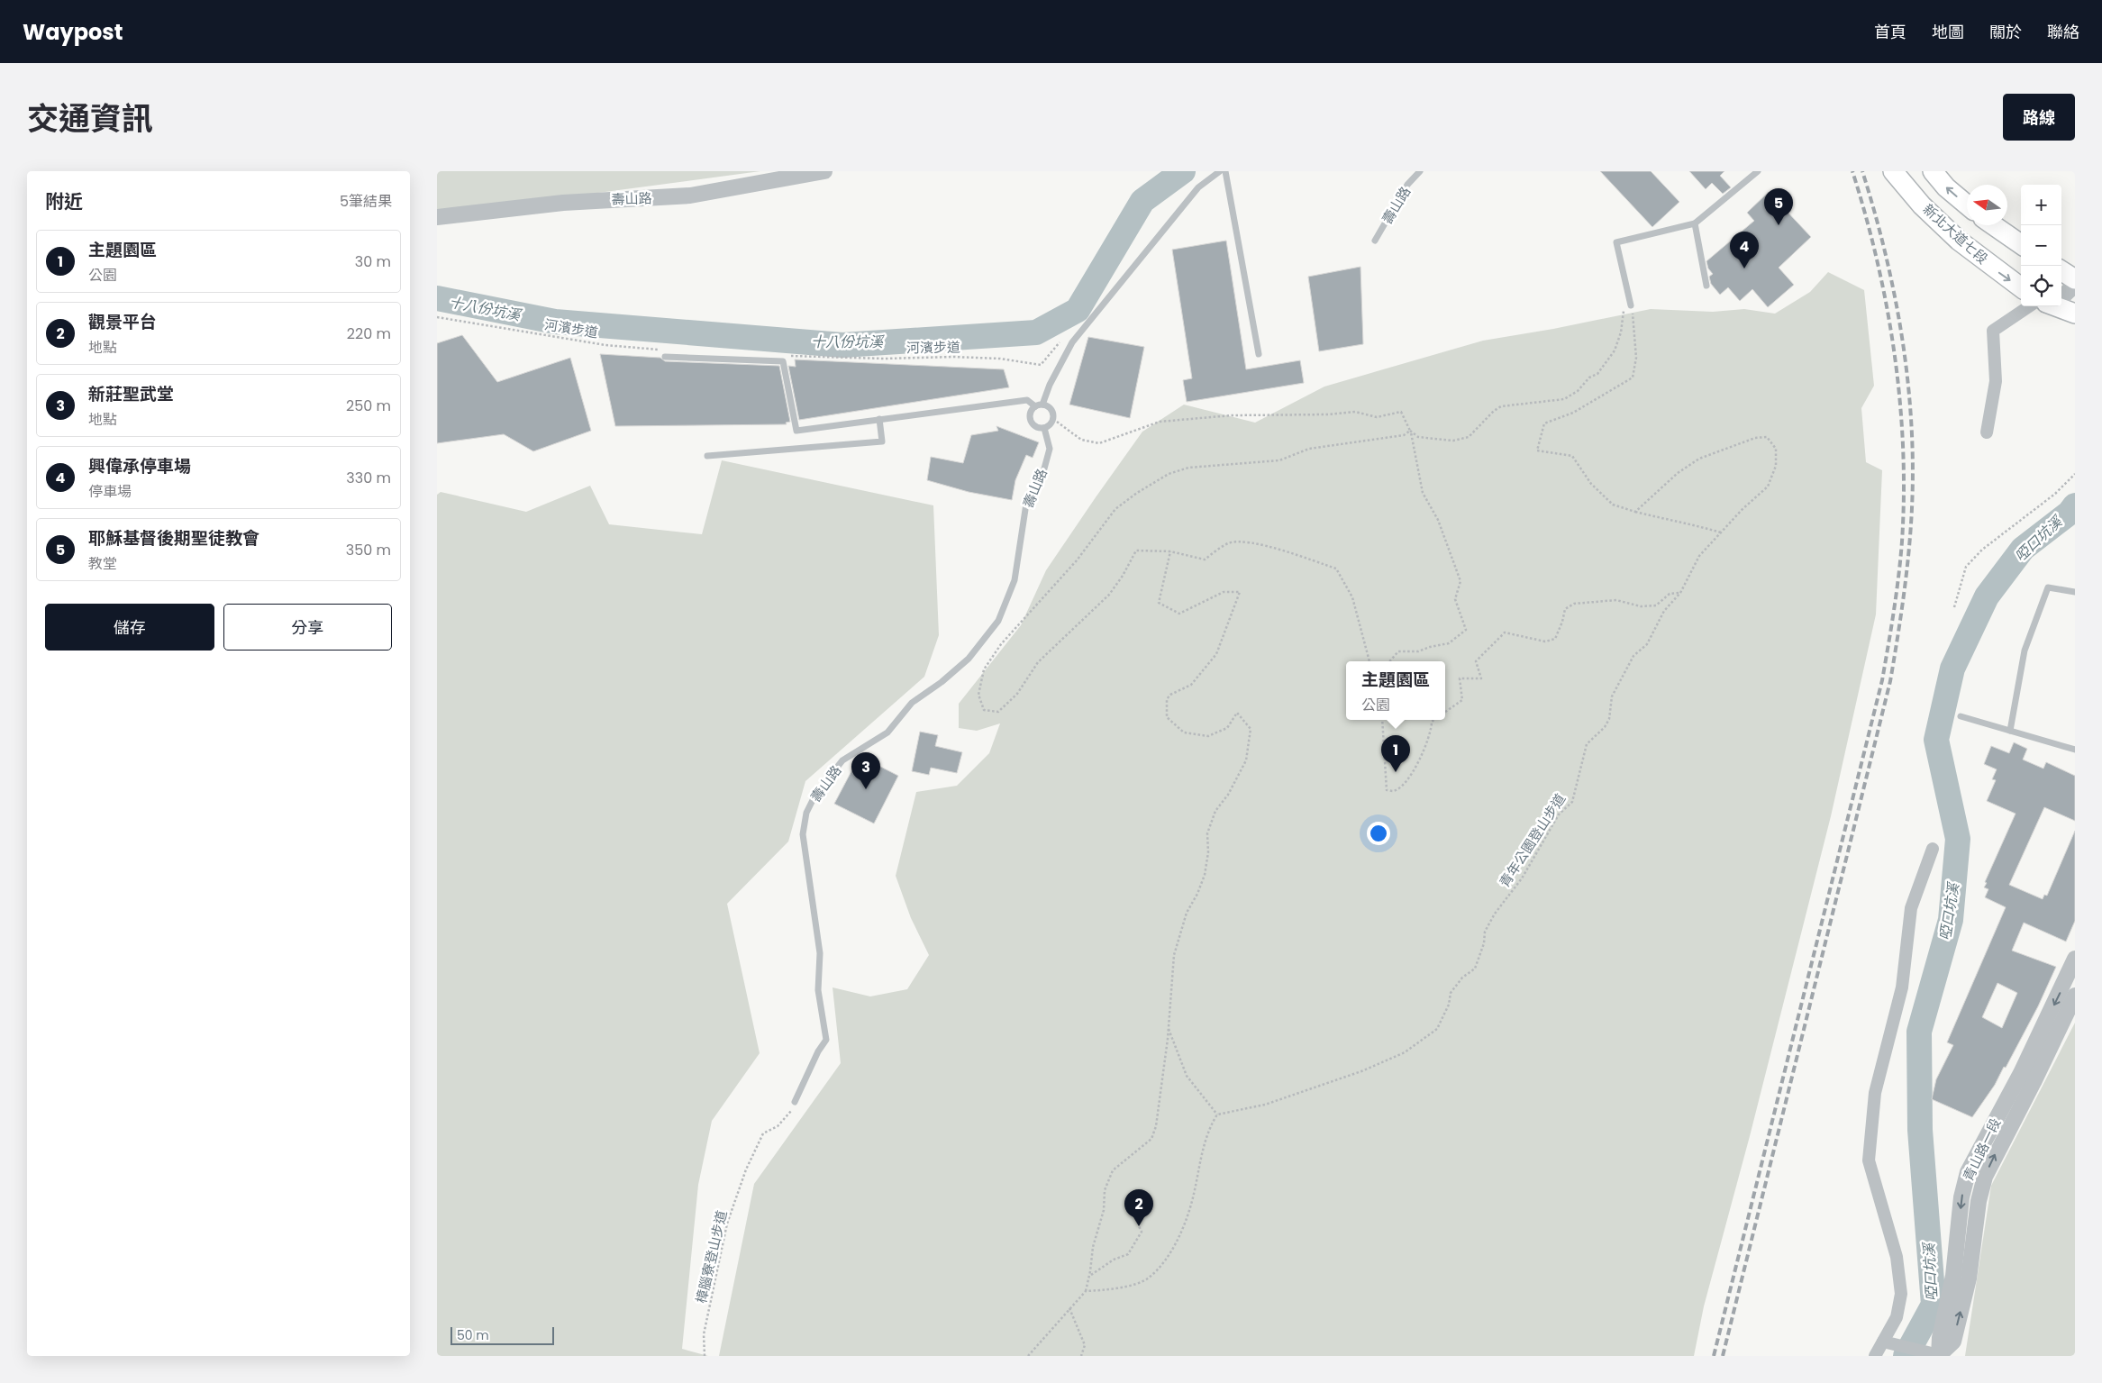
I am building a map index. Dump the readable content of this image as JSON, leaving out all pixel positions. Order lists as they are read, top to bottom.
{
  "streets": {
    "main road": ["新北大道七段"],
    "street": ["壽山路", "青山路一段"],
    "path": ["河濱步道", "青年公園登山步道", "樟腦寮登山步道"]
  },
  "crossings": [
    ["壽山路", "樟腦寮登山步道"]
  ],
  "water": ["十八份坑溪", "啞口坑溪"],
  "scale_bar": "50 m",
  "north": "left",
  "page": {
    "header": "Waypost",
    "nav": [
      "首頁",
      "地圖",
      "關於",
      "聯絡"
    ],
    "title": "交通資訊",
    "buttons": [
      "路線",
      ["儲存", "分享"]
    ],
    "heading": ["附近", "5筆結果"],
    "map_buttons": ["+", "−"],
    "pins": [
      "5",
      "4",
      "1",
      "3",
      "2"
    ],
    "list": [
      {
        "mark": "1",
        "name": "主題園區",
        "note": "公園",
        "value": "30 m"
      },
      {
        "mark": "2",
        "name": "觀景平台",
        "note": "地點",
        "value": "220 m"
      },
      {
        "mark": "3",
        "name": "新莊聖武堂",
        "note": "地點",
        "value": "250 m"
      },
      {
        "mark": "4",
        "name": "興偉承停車場",
        "note": "停車場",
        "value": "330 m"
      },
      {
        "mark": "5",
        "name": "耶穌基督後期聖徒教會",
        "note": "教堂",
        "value": "350 m"
      }
    ],
    "popup": ["主題園區", "公園"],
    "scale": "50 m"
  }
}
